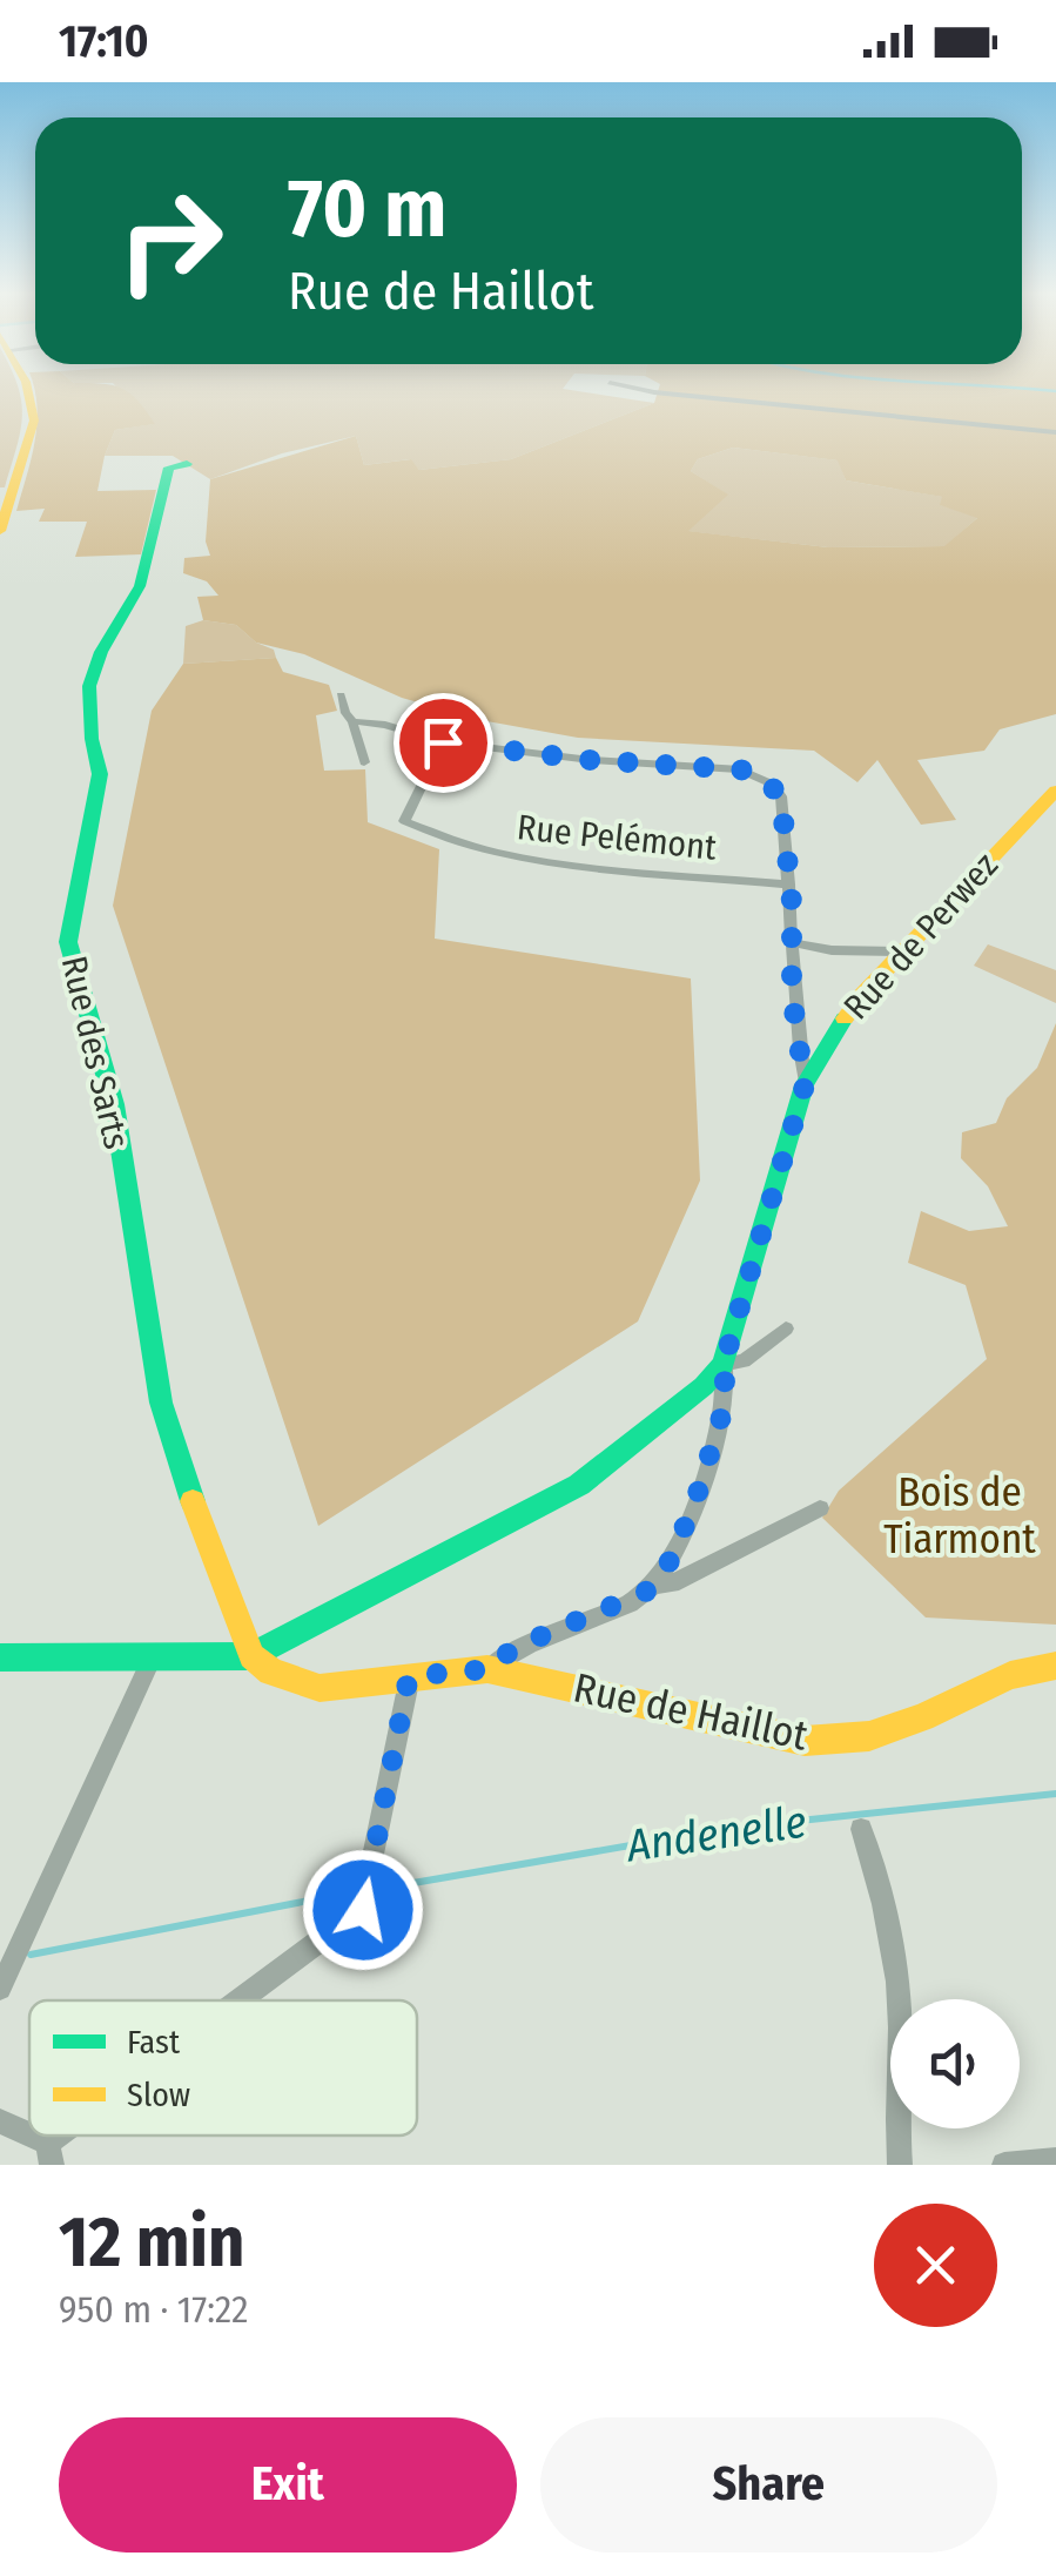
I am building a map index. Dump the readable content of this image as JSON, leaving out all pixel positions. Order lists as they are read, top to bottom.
{
  "streets": {
    "street": [
      "Rue Pelémont",
      "Rue de Perwez",
      "Rue des Sarts",
      "Rue de Haillot"
    ]
  },
  "crossings": [
    ["Rue des Sarts", "Rue de Haillot"]
  ],
  "water": ["Andenelle"],
  "parks": ["Bois de Tiarmont"],
  "legend": ["Fast", "Slow"],
  "page": {
    "status": "17:10",
    "turn": ["70 m", "Rue de Haillot"],
    "heading": ["12 min", "950 m · 17:22"],
    "buttons": ["Exit", "Share"]
  }
}
